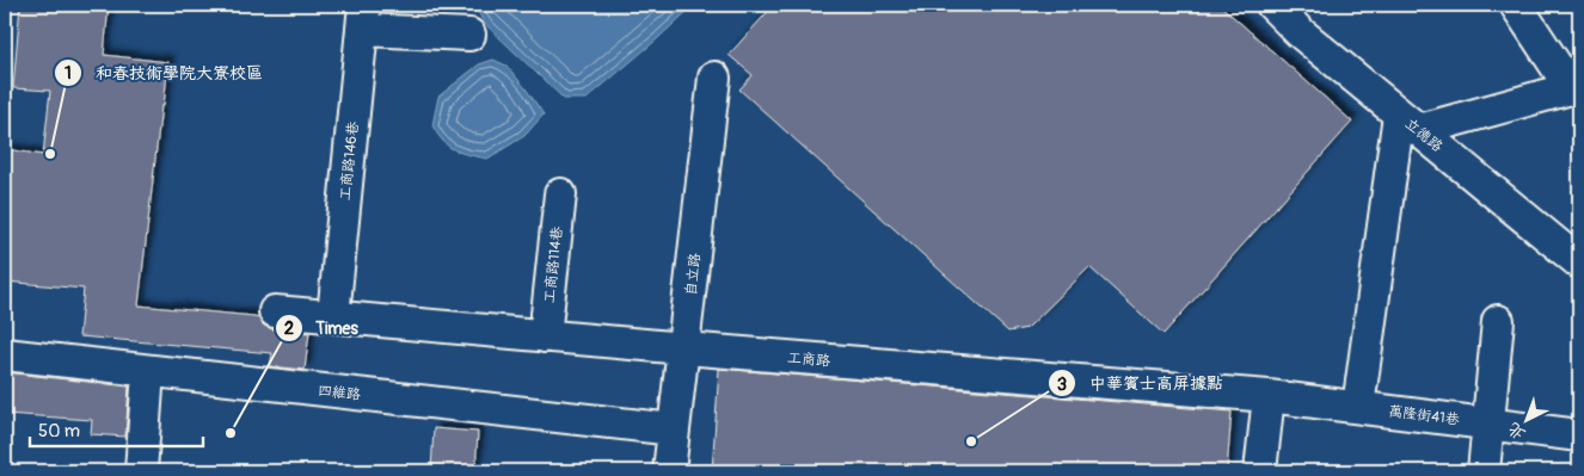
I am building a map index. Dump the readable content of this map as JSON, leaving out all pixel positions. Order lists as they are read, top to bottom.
{
  "streets": {
    "street": [
      "立德路",
      "工商路146巷",
      "工商路114巷",
      "自立路",
      "工商路",
      "四維路",
      "萬隆街41巷"
    ]
  },
  "crossings": [
    ["工商路146巷", "工商路"],
    ["工商路114巷", "工商路"],
    ["自立路", "工商路"],
    ["自立路", "四維路"],
    ["工商路", "萬隆街41巷"]
  ],
  "places": ["和春技術學院大寮校區", "Times", "中華賓士高屏據點"],
  "scale_bar": "50 m",
  "north": "bottom left"
}
